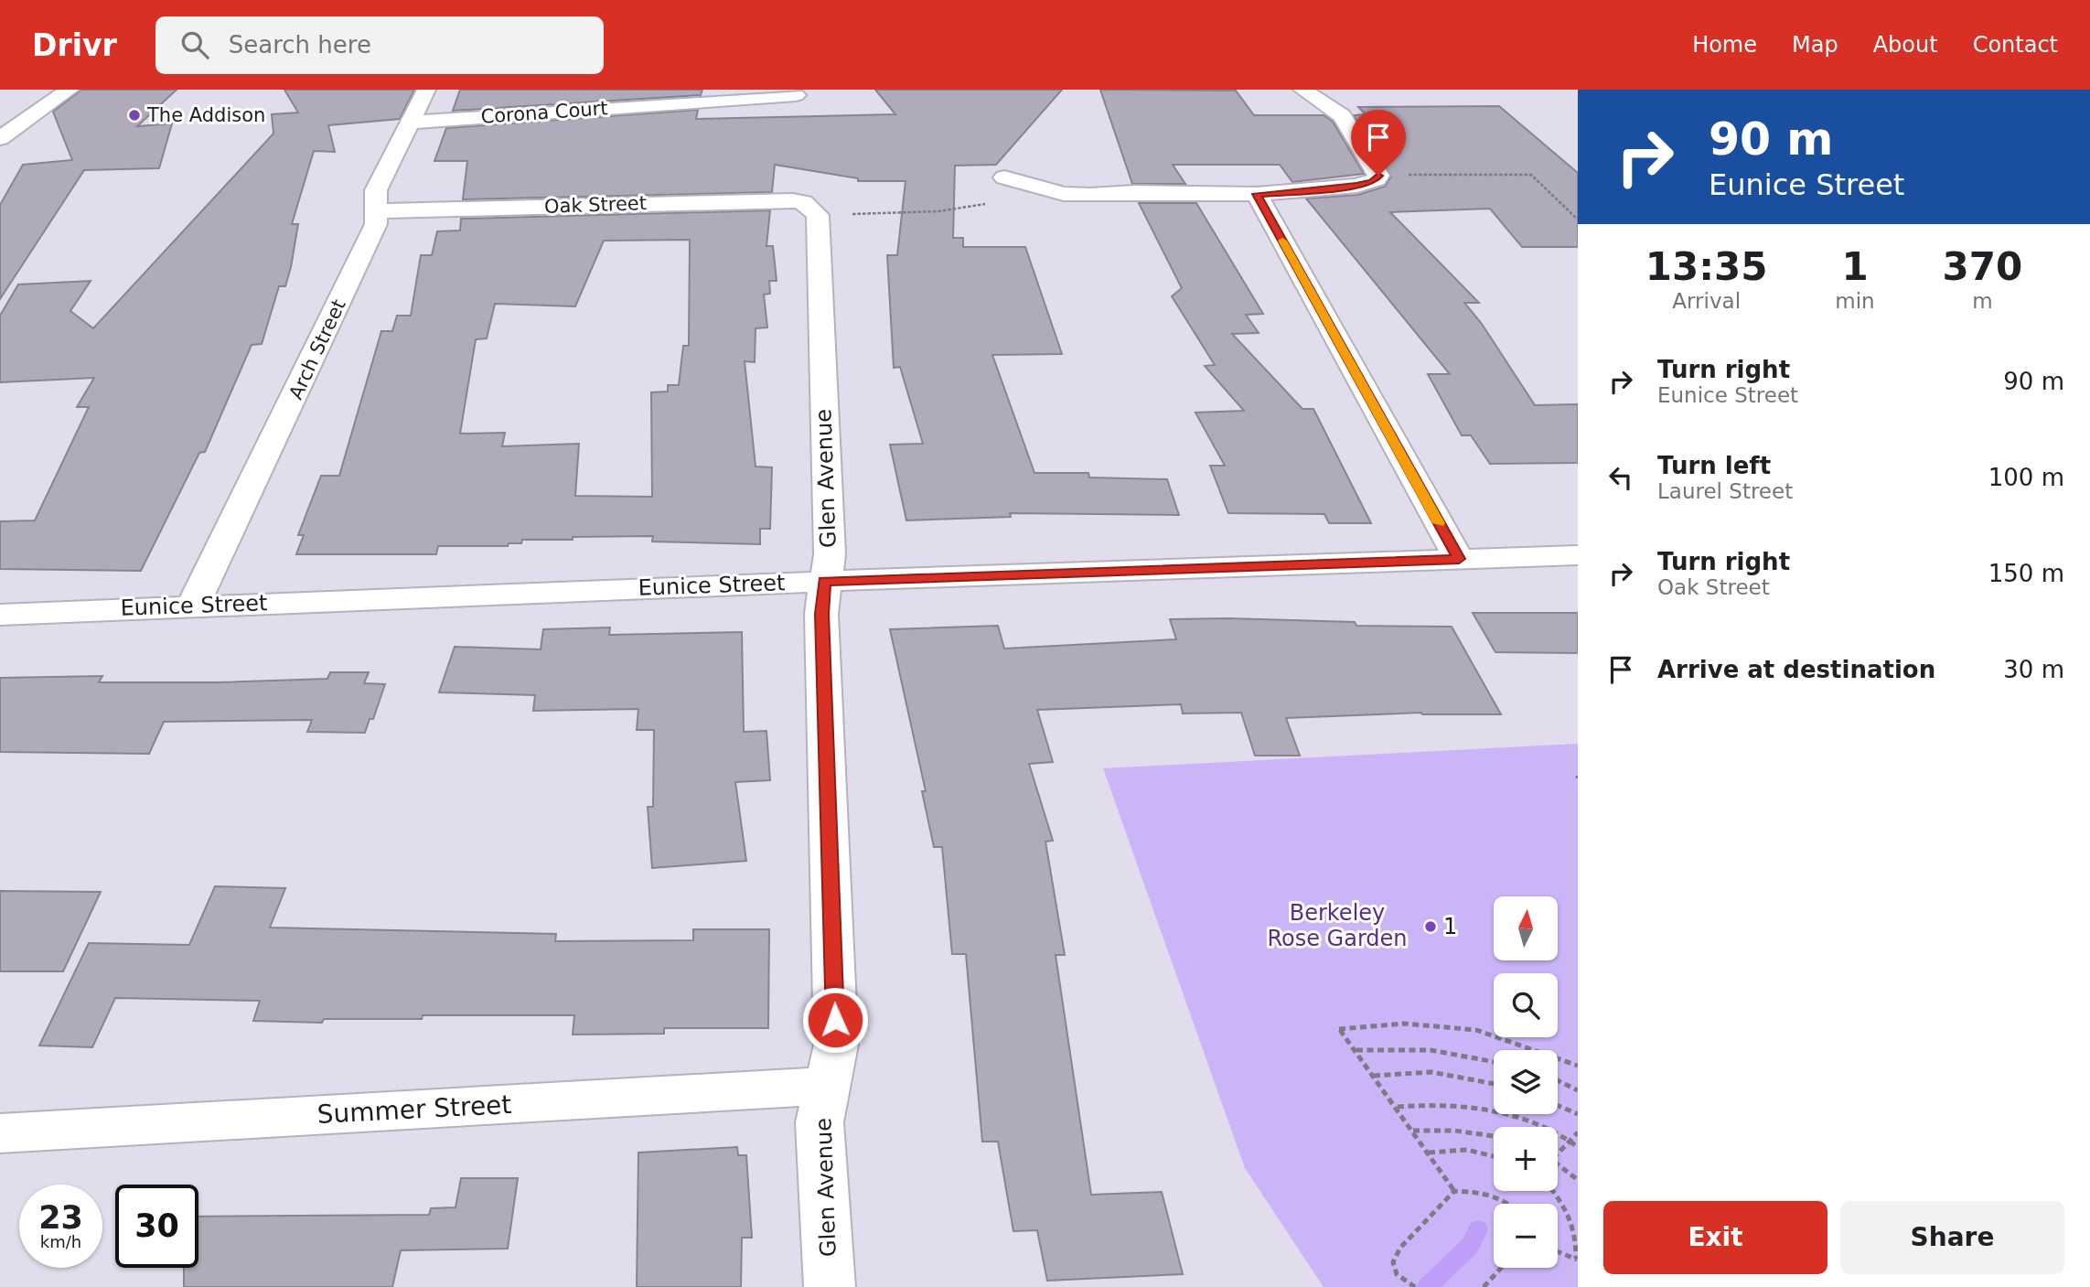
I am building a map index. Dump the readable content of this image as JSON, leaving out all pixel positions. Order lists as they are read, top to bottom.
{
  "streets": {
    "street": [
      "Corona Court",
      "Oak Street",
      "Arch Street",
      "Glen Avenue",
      "Eunice Street",
      "Summer Street"
    ]
  },
  "crossings": [
    ["Corona Court", "Arch Street"],
    ["Oak Street", "Arch Street"],
    ["Oak Street", "Glen Avenue"],
    ["Arch Street", "Eunice Street"],
    ["Glen Avenue", "Eunice Street"],
    ["Glen Avenue", "Summer Street"]
  ],
  "parks": ["Berkeley Rose Garden"],
  "places": ["The Addison", "1"],
  "north": "top",
  "page": {
    "header": "Drivr",
    "search": "Search here",
    "nav": [
      "Home",
      "Map",
      "About",
      "Contact"
    ],
    "turn": ["90 m", "Eunice Street"],
    "eta": [
      "13:35",
      "Arrival",
      "1",
      "min",
      "370",
      "m"
    ],
    "list": [
      {
        "name": "Turn right",
        "note": "Eunice Street",
        "value": "90 m"
      },
      {
        "name": "Turn left",
        "note": "Laurel Street",
        "value": "100 m"
      },
      {
        "name": "Turn right",
        "note": "Oak Street",
        "value": "150 m"
      },
      {
        "name": "Arrive at destination",
        "value": "30 m"
      }
    ],
    "map_buttons": ["+", "−"],
    "speed": "23 km/h",
    "limit": "30",
    "buttons": ["Exit", "Share"]
  }
}
